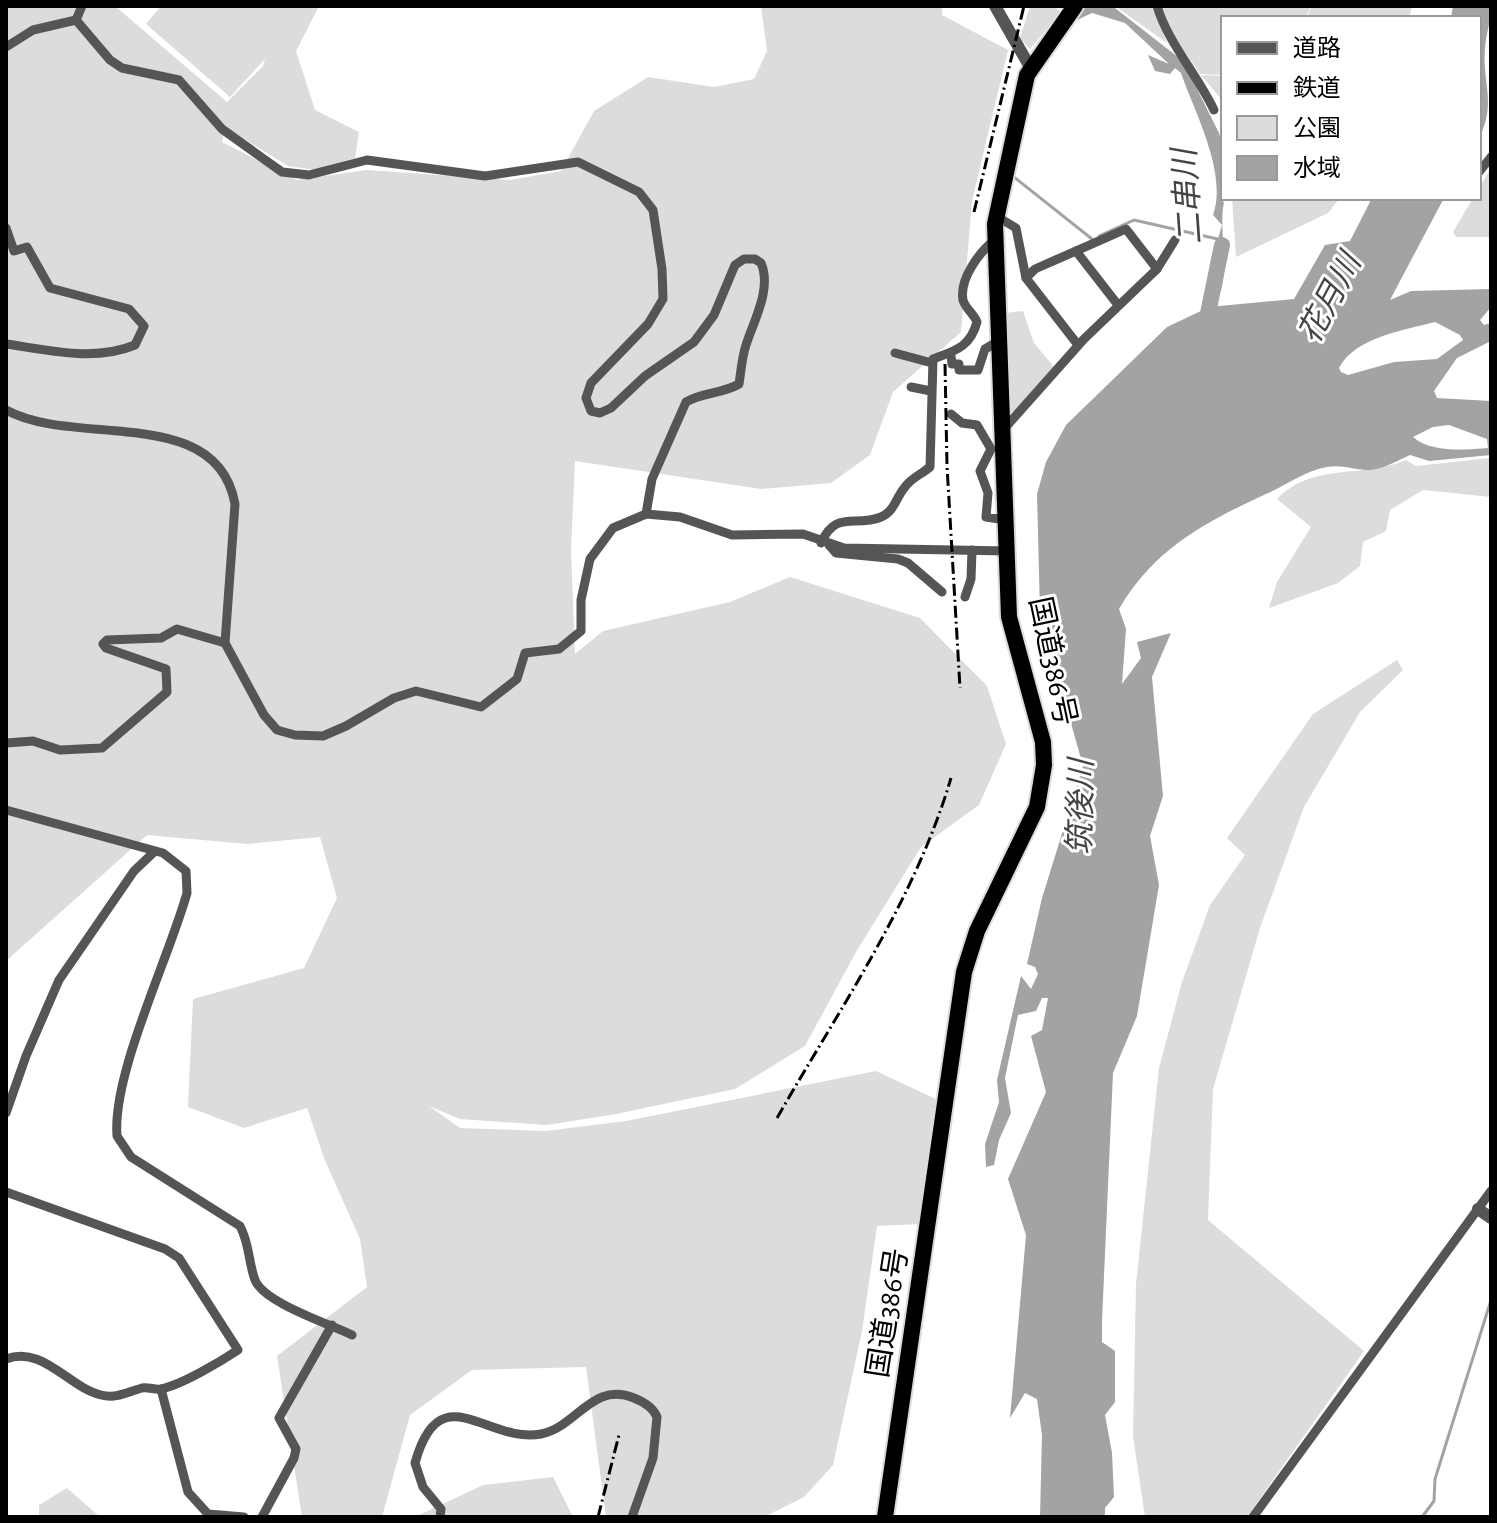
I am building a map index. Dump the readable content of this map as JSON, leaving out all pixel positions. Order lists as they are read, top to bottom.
{
  "streets": {
    "highway": ["国道386号"]
  },
  "water": ["二串川", "花月川", "筑後川"],
  "legend": [
    "道路",
    "鉄道",
    "公園",
    "水域"
  ]
}
